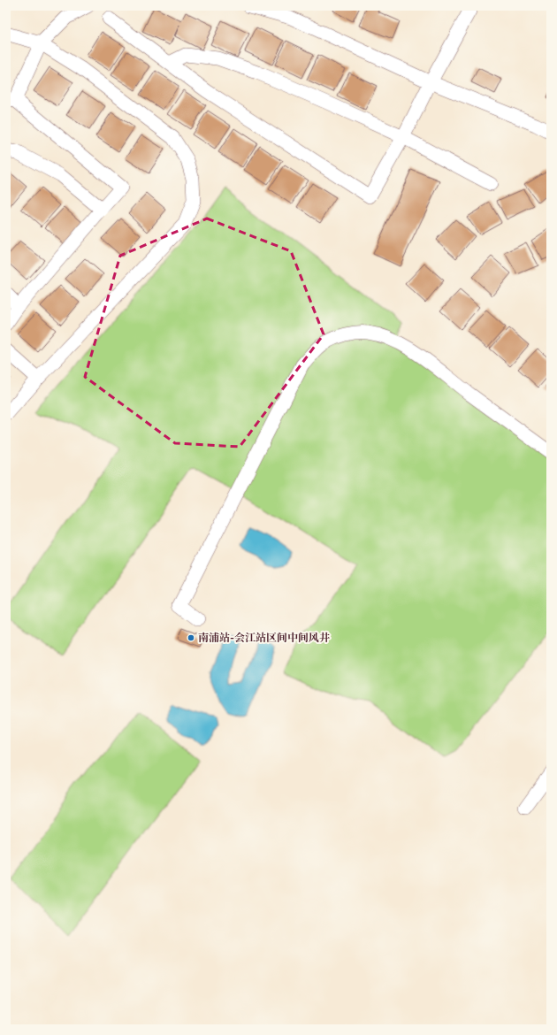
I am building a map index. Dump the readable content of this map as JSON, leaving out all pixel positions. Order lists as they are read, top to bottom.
{
  "places": ["南浦站-会江站区间中间风井"]
}
